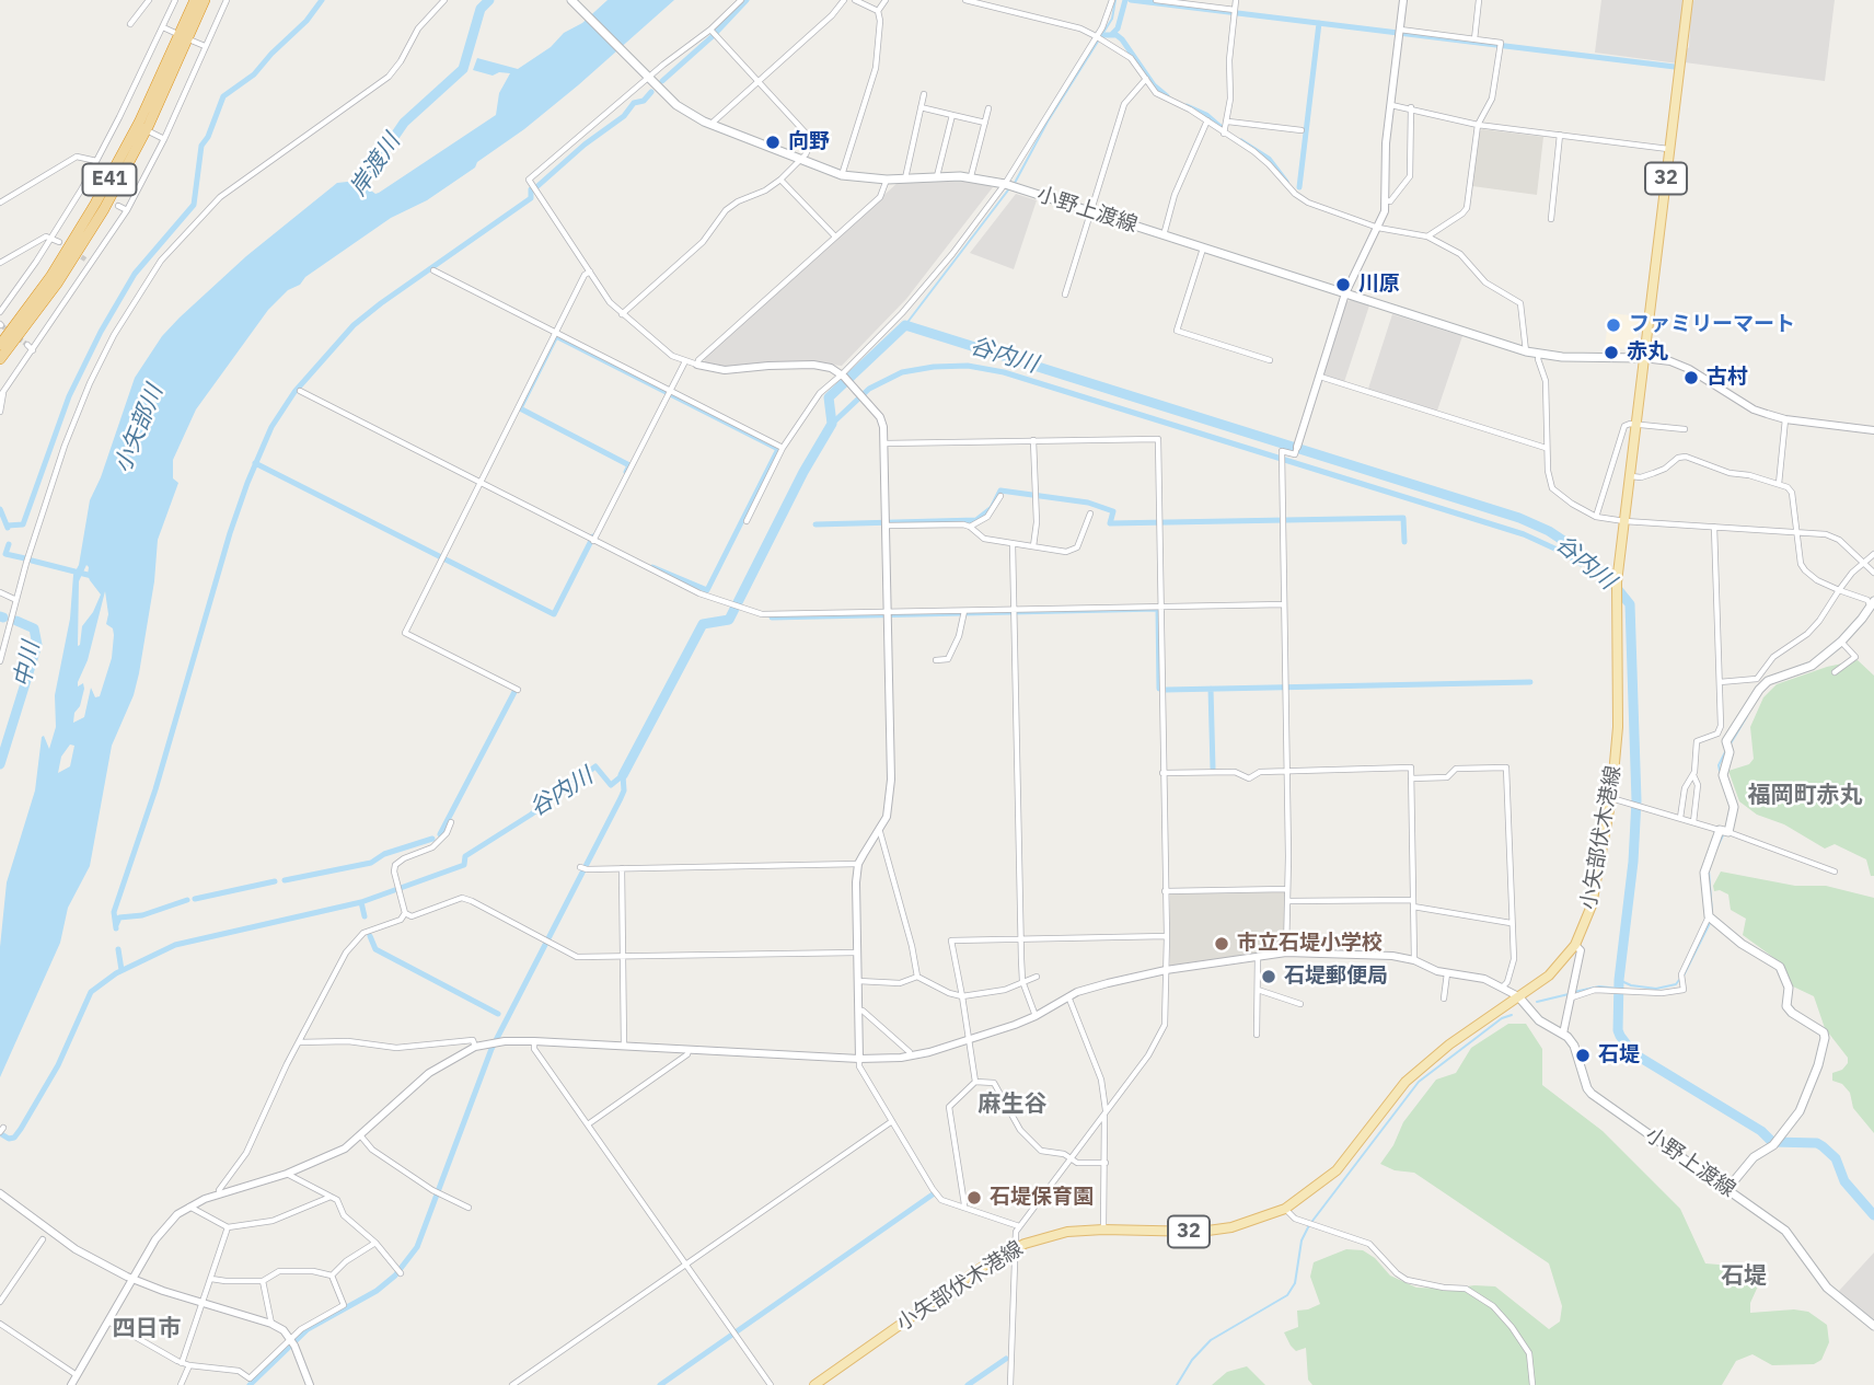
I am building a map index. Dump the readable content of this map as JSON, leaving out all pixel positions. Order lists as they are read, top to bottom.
{
  "streets": {
    "highway": ["E41"],
    "main road": ["32", "小野上渡線", "小矢部伏木港線"]
  },
  "crossings": [
    ["小野上渡線", "小矢部伏木港線"]
  ],
  "districts": [
    "福岡町赤丸",
    "麻生谷",
    "石堤",
    "四日市"
  ],
  "water": [
    "岸渡川",
    "谷内川",
    "小矢部川",
    "中川"
  ],
  "places": [
    "向野",
    "川原",
    "ファミリーマート",
    "赤丸",
    "古村",
    "市立石堤小学校",
    "石堤郵便局",
    "石堤",
    "石堤保育園"
  ]
}
